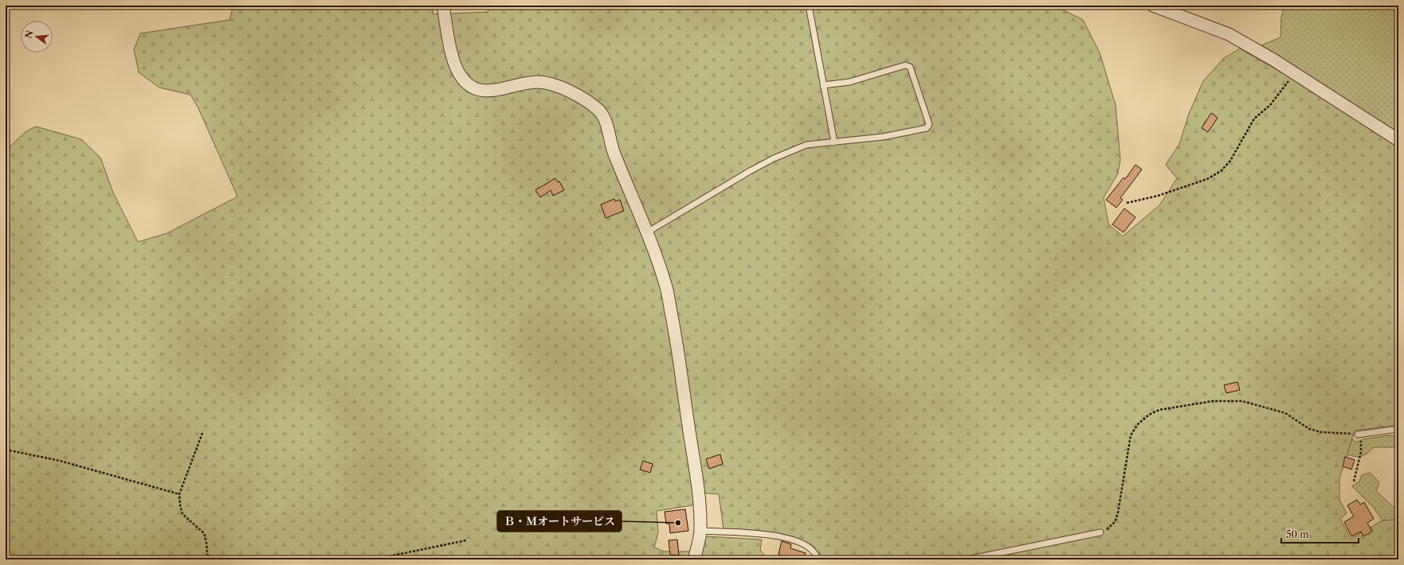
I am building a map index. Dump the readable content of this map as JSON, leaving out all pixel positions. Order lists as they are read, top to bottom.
{
  "places": ["Ｂ・Ｍオートサービス"],
  "scale_bar": "50 m",
  "north": "left"
}
